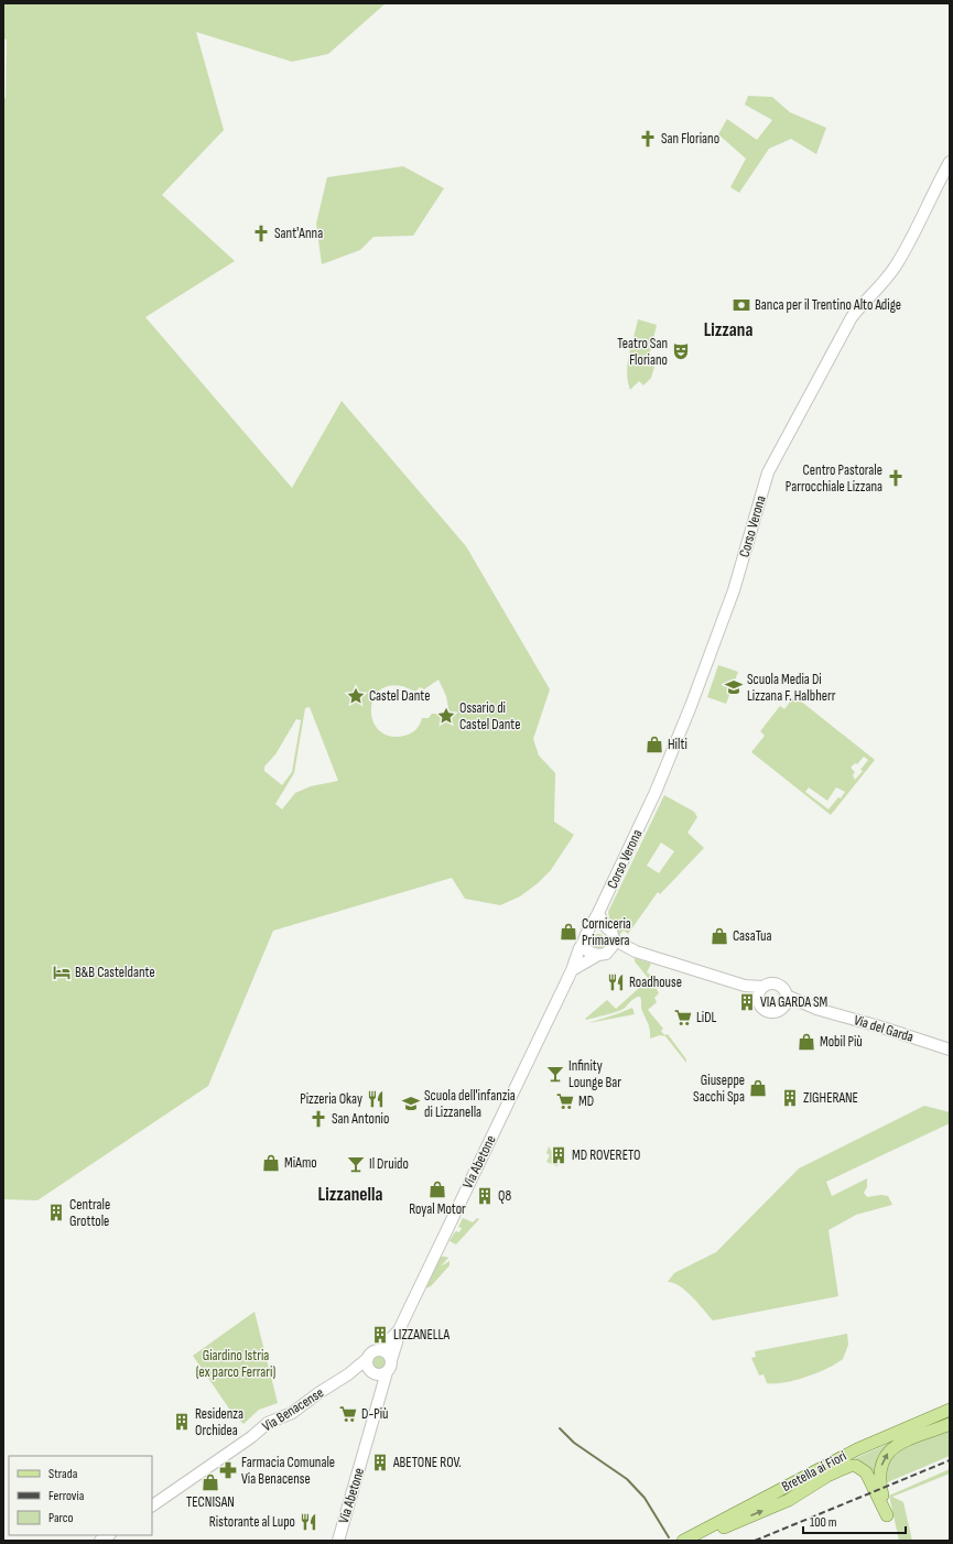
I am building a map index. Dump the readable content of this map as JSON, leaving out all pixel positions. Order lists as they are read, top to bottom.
{
  "streets": {
    "main road": [
      "Corso Verona",
      "Via del Garda",
      "Via Abetone",
      "Via Benacense",
      "Bretella ai Fiori"
    ]
  },
  "crossings": [
    ["Corso Verona", "Via Abetone"],
    ["Via Abetone", "Via Benacense"]
  ],
  "districts": ["Lizzana", "Lizzanella"],
  "parks": ["Giardino Istria (ex parco Ferrari)"],
  "places": {
    "church": [
      "San Floriano",
      "Sant'Anna",
      "Centro Pastorale Parrocchiale Lizzana",
      "San Antonio"
    ],
    "bank": ["Banca per il Trentino Alto Adige"],
    "theatre": ["Teatro San Floriano"],
    "school or university": ["Scuola Media Di Lizzana F. Halbherr", "Scuola dell'infanzia di Lizzanella"],
    "place": ["Castel Dante", "Ossario di Castel Dante"],
    "shop": [
      "Hilti",
      "Corniceria Primavera",
      "CasaTua",
      "Mobil Più",
      "Giuseppe Sacchi Spa",
      "MiAmo",
      "Royal Motor",
      "TECNISAN"
    ],
    "hotel": ["B&B Casteldante"],
    "restaurant": ["Roadhouse", "Pizzeria Okay", "Ristorante al Lupo"],
    "building": [
      "VIA GARDA SM",
      "ZIGHERANE",
      "MD ROVERETO",
      "Q8",
      "Centrale Grottole",
      "LIZZANELLA",
      "Residenza Orchidea",
      "ABETONE ROV."
    ],
    "supermarket": ["LiDL", "MD", "D-Più"],
    "bar": ["Infinity Lounge Bar", "Il Druido"],
    "pharmacy": ["Farmacia Comunale Via Benacense"]
  },
  "legend": ["Strada", "Ferrovia", "Parco"],
  "scale_bar": "100 m"
}
